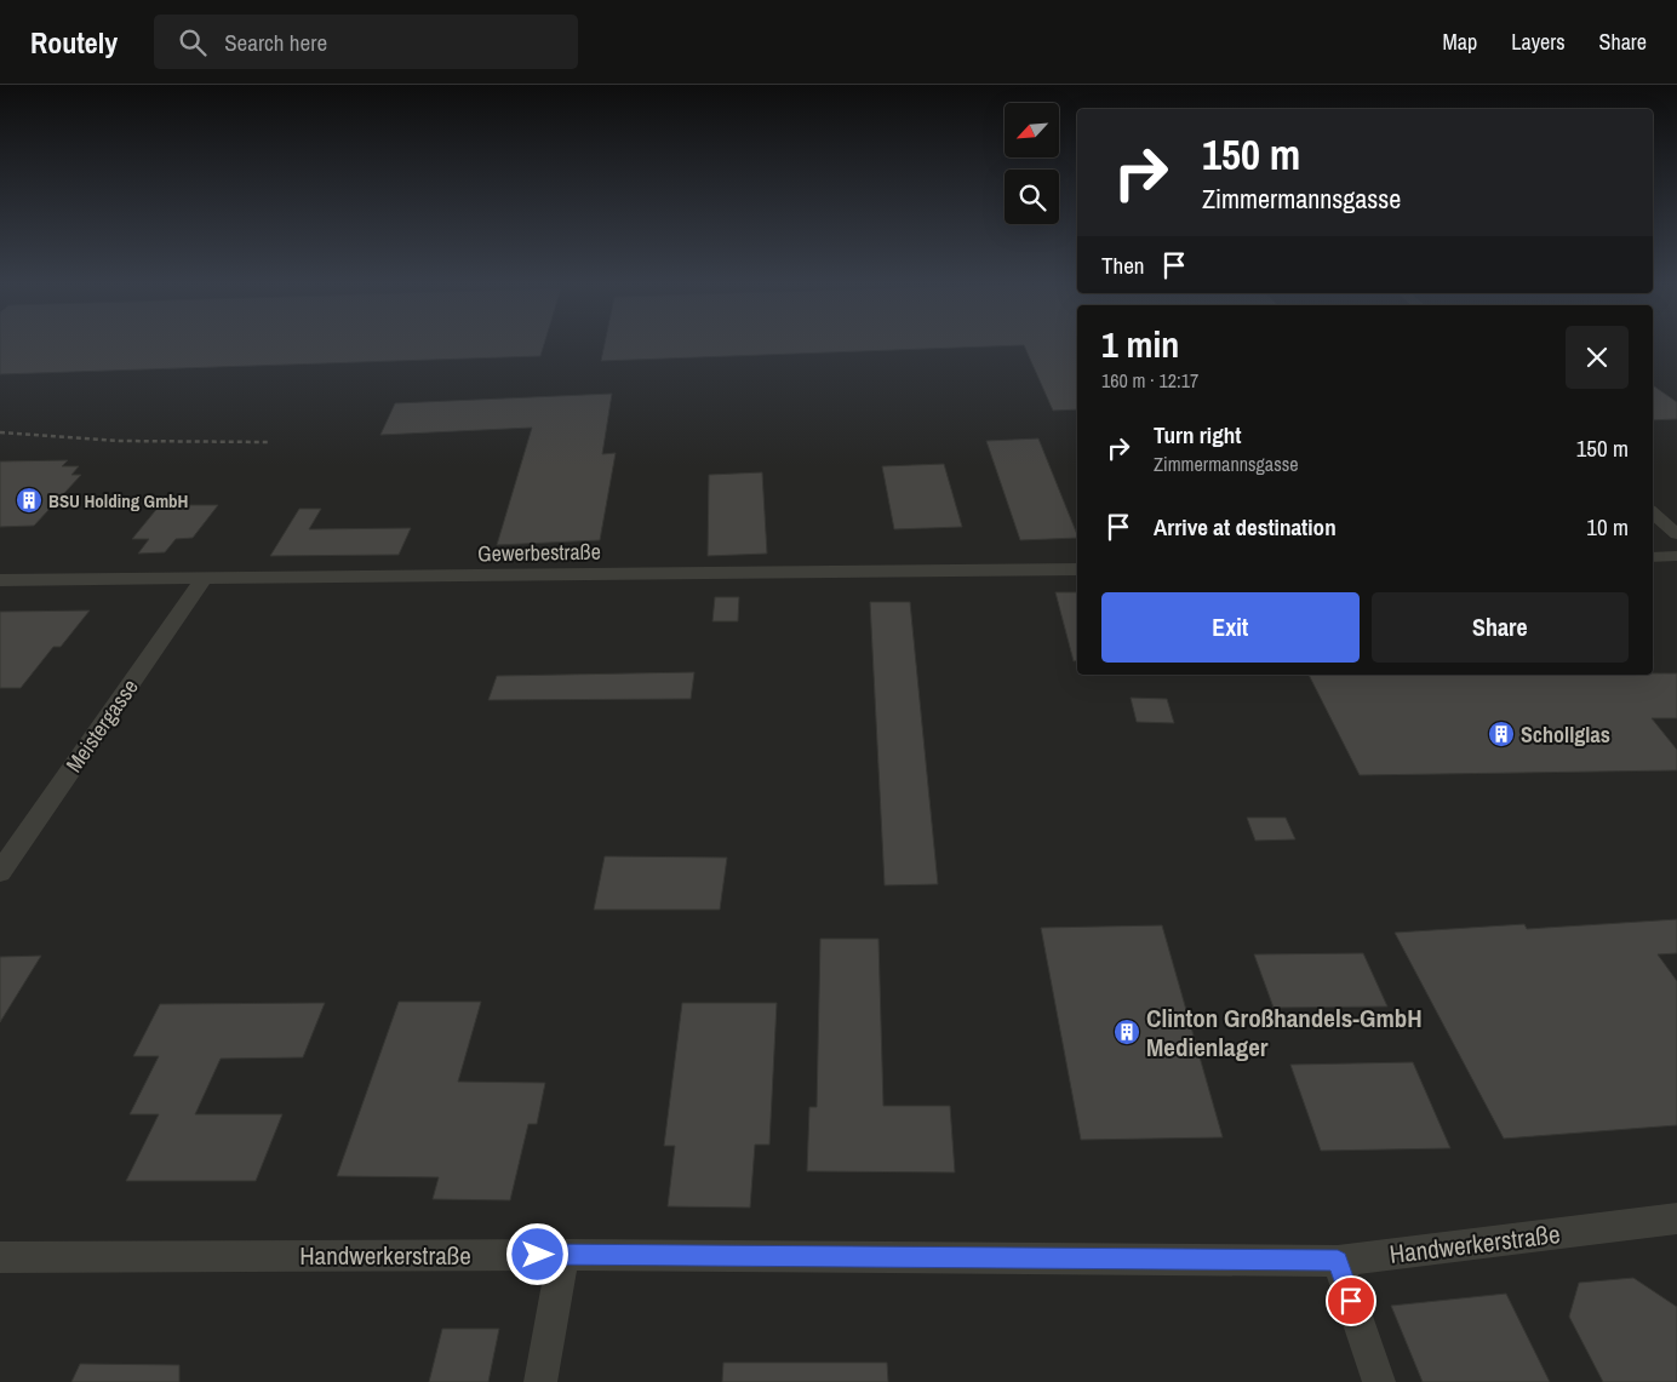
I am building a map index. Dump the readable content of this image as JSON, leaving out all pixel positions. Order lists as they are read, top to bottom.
{
  "streets": {
    "street": ["Gewerbestraße", "Meistergasse", "Handwerkerstraße"]
  },
  "crossings": [
    ["Gewerbestraße", "Meistergasse"]
  ],
  "places": {
    "building": ["BSU Holding GmbH", "Schollglas", "Clinton Großhandels-GmbH Medienlager"]
  },
  "north": "bottom left",
  "page": {
    "header": "Routely",
    "search": "Search here",
    "nav": ["Map", "Layers", "Share"],
    "turn": ["150 m", "Zimmermannsgasse"],
    "then": "Then",
    "heading": ["1 min", "160 m · 12:17"],
    "list": [
      {
        "name": "Turn right",
        "note": "Zimmermannsgasse",
        "value": "150 m"
      },
      {
        "name": "Arrive at destination",
        "value": "10 m"
      }
    ],
    "buttons": ["Exit", "Share"]
  }
}
